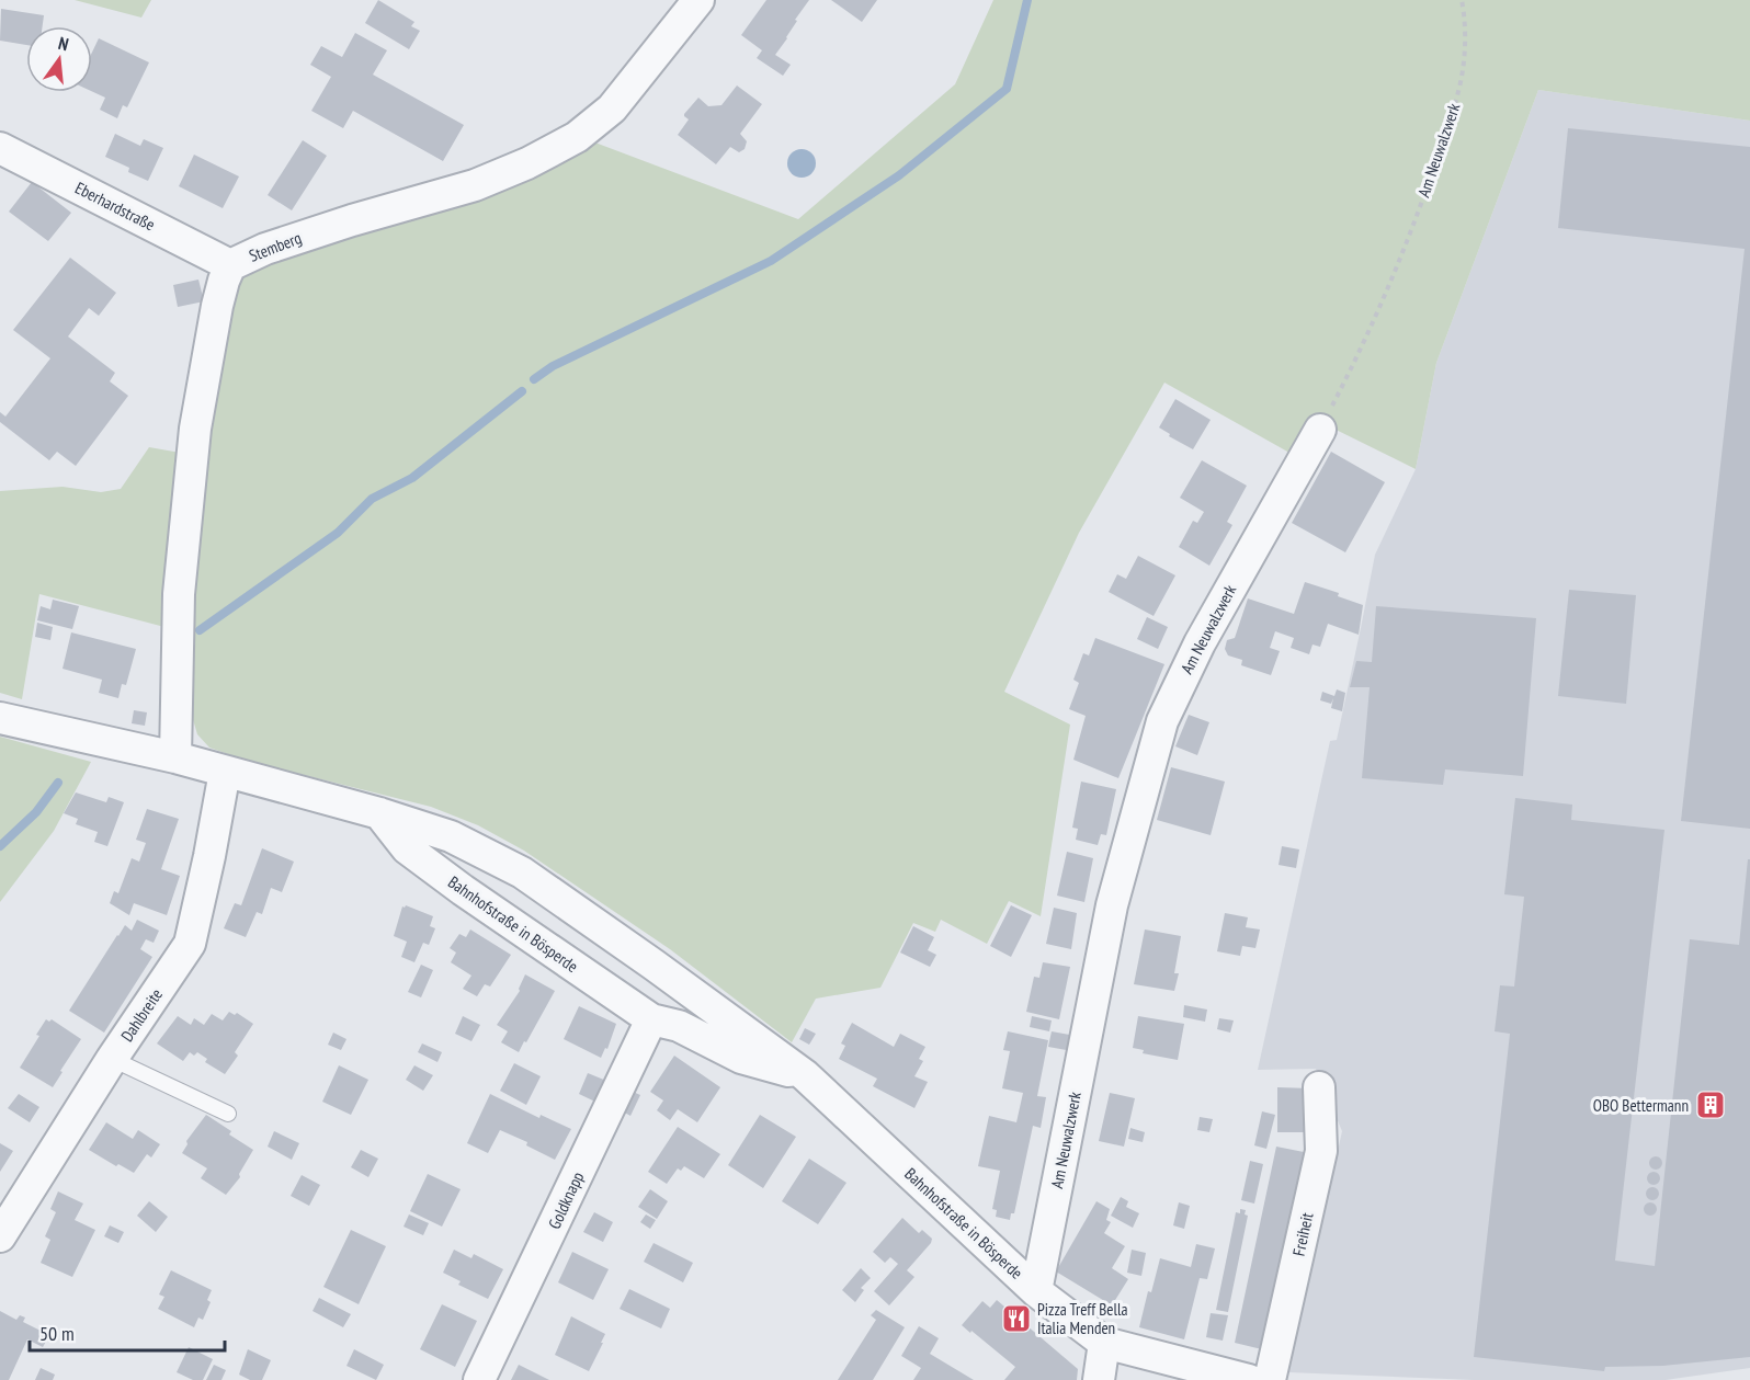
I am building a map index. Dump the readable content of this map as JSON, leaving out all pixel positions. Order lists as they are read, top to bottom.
{
  "streets": {
    "street": [
      "Am Neuwalzwerk",
      "Eberhardstraße",
      "Stemberg",
      "Bahnhofstraße in Bösperde",
      "Dahlbreite",
      "Goldknapp",
      "Freiheit"
    ]
  },
  "crossings": [
    ["Am Neuwalzwerk", "Bahnhofstraße in Bösperde"],
    ["Eberhardstraße", "Stemberg"],
    ["Stemberg", "Bahnhofstraße in Bösperde"],
    ["Bahnhofstraße in Bösperde", "Dahlbreite"],
    ["Bahnhofstraße in Bösperde", "Goldknapp"]
  ],
  "places": {
    "building": ["OBO Bettermann"],
    "restaurant": ["Pizza Treff Bella Italia Menden"]
  },
  "scale_bar": "50 m",
  "north": "top"
}
